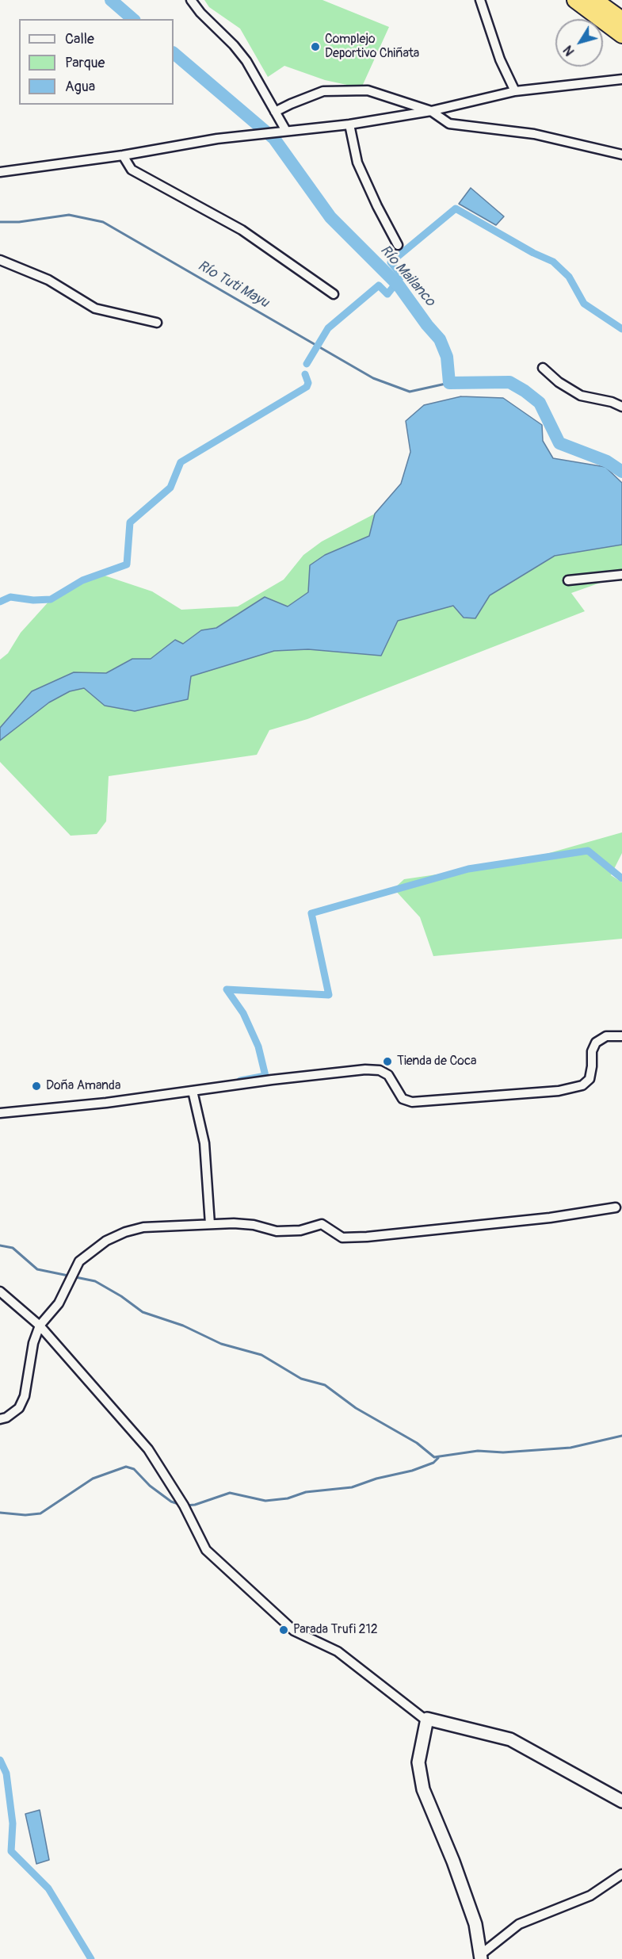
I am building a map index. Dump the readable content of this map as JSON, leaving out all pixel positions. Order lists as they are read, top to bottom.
{
  "water": ["Río Mailanco", "Río Tuti Mayu"],
  "places": [
    "Complejo Deportivo Chiñata",
    "Tienda de Coca",
    "Doña Amanda",
    "Parada Trufi 212"
  ],
  "legend": ["Calle", "Parque", "Agua"],
  "north": "bottom left"
}
